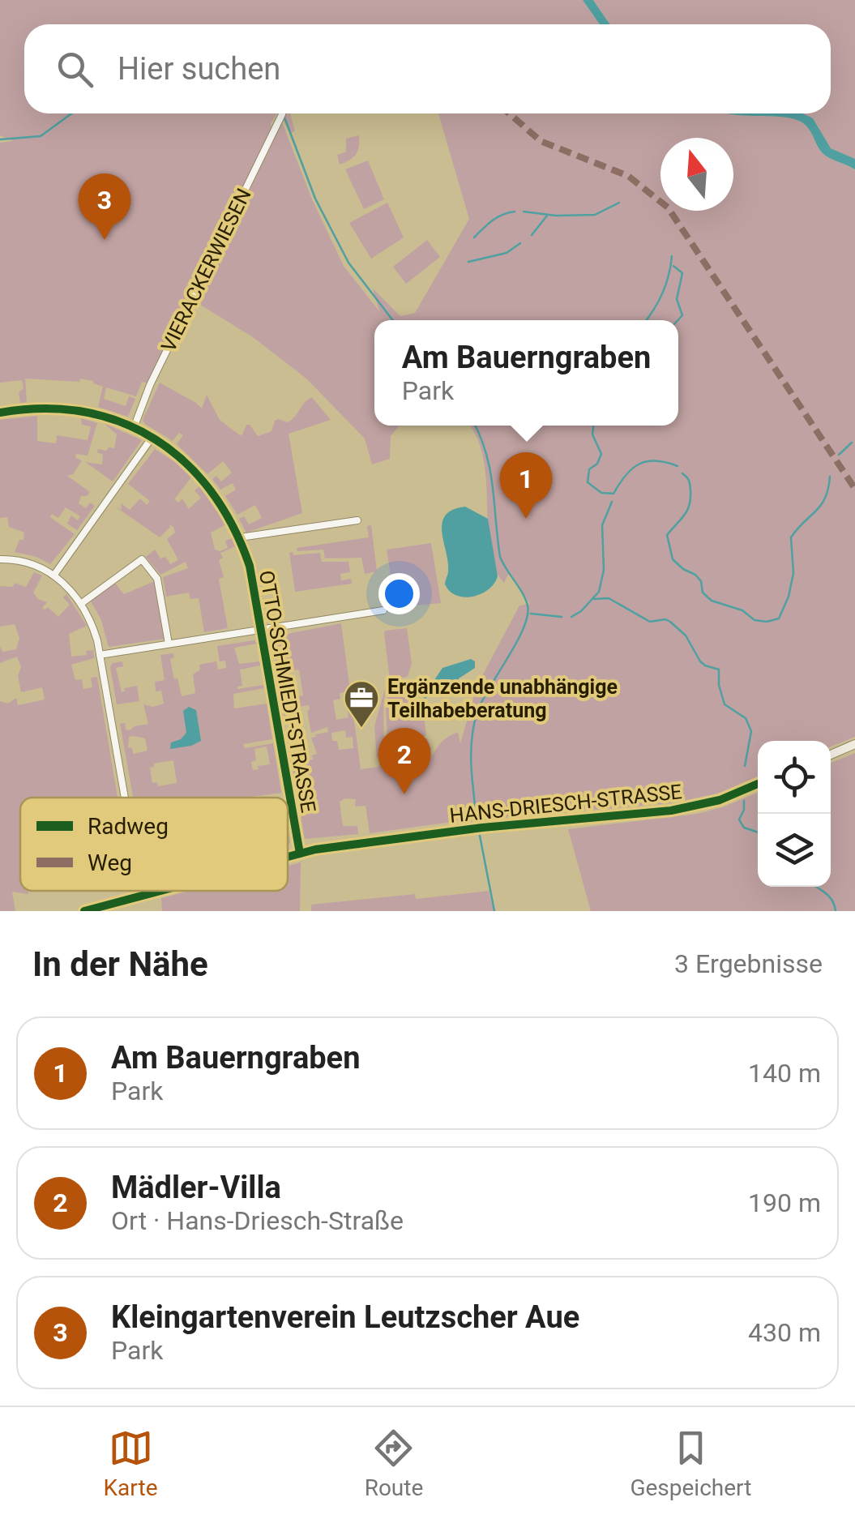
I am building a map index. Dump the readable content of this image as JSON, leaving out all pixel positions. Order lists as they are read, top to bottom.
{
  "streets": {
    "main road": ["HANS-DRIESCH-STRASSE"],
    "street": ["VIERACKERWIESEN", "OTTO-SCHMIEDT-STRASSE"]
  },
  "crossings": [
    ["VIERACKERWIESEN", "OTTO-SCHMIEDT-STRASSE"],
    ["OTTO-SCHMIEDT-STRASSE", "HANS-DRIESCH-STRASSE"]
  ],
  "places": {
    "office": ["Ergänzende unabhängige Teilhabeberatung"]
  },
  "legend": ["Radweg", "Weg"],
  "north": "top",
  "page": {
    "search": "Hier suchen",
    "pins": ["3", "1", "2"],
    "popup": ["Am Bauerngraben", "Park"],
    "heading": ["In der Nähe", "3 Ergebnisse"],
    "list": [
      {
        "mark": "1",
        "name": "Am Bauerngraben",
        "note": "Park",
        "value": "140 m"
      },
      {
        "mark": "2",
        "name": "Mädler-Villa",
        "note": "Ort · Hans-Driesch-Straße",
        "value": "190 m"
      },
      {
        "mark": "3",
        "name": "Kleingartenverein Leutzscher Aue",
        "note": "Park",
        "value": "430 m"
      }
    ],
    "nav": ["Karte", "Route", "Gespeichert"]
  }
}
